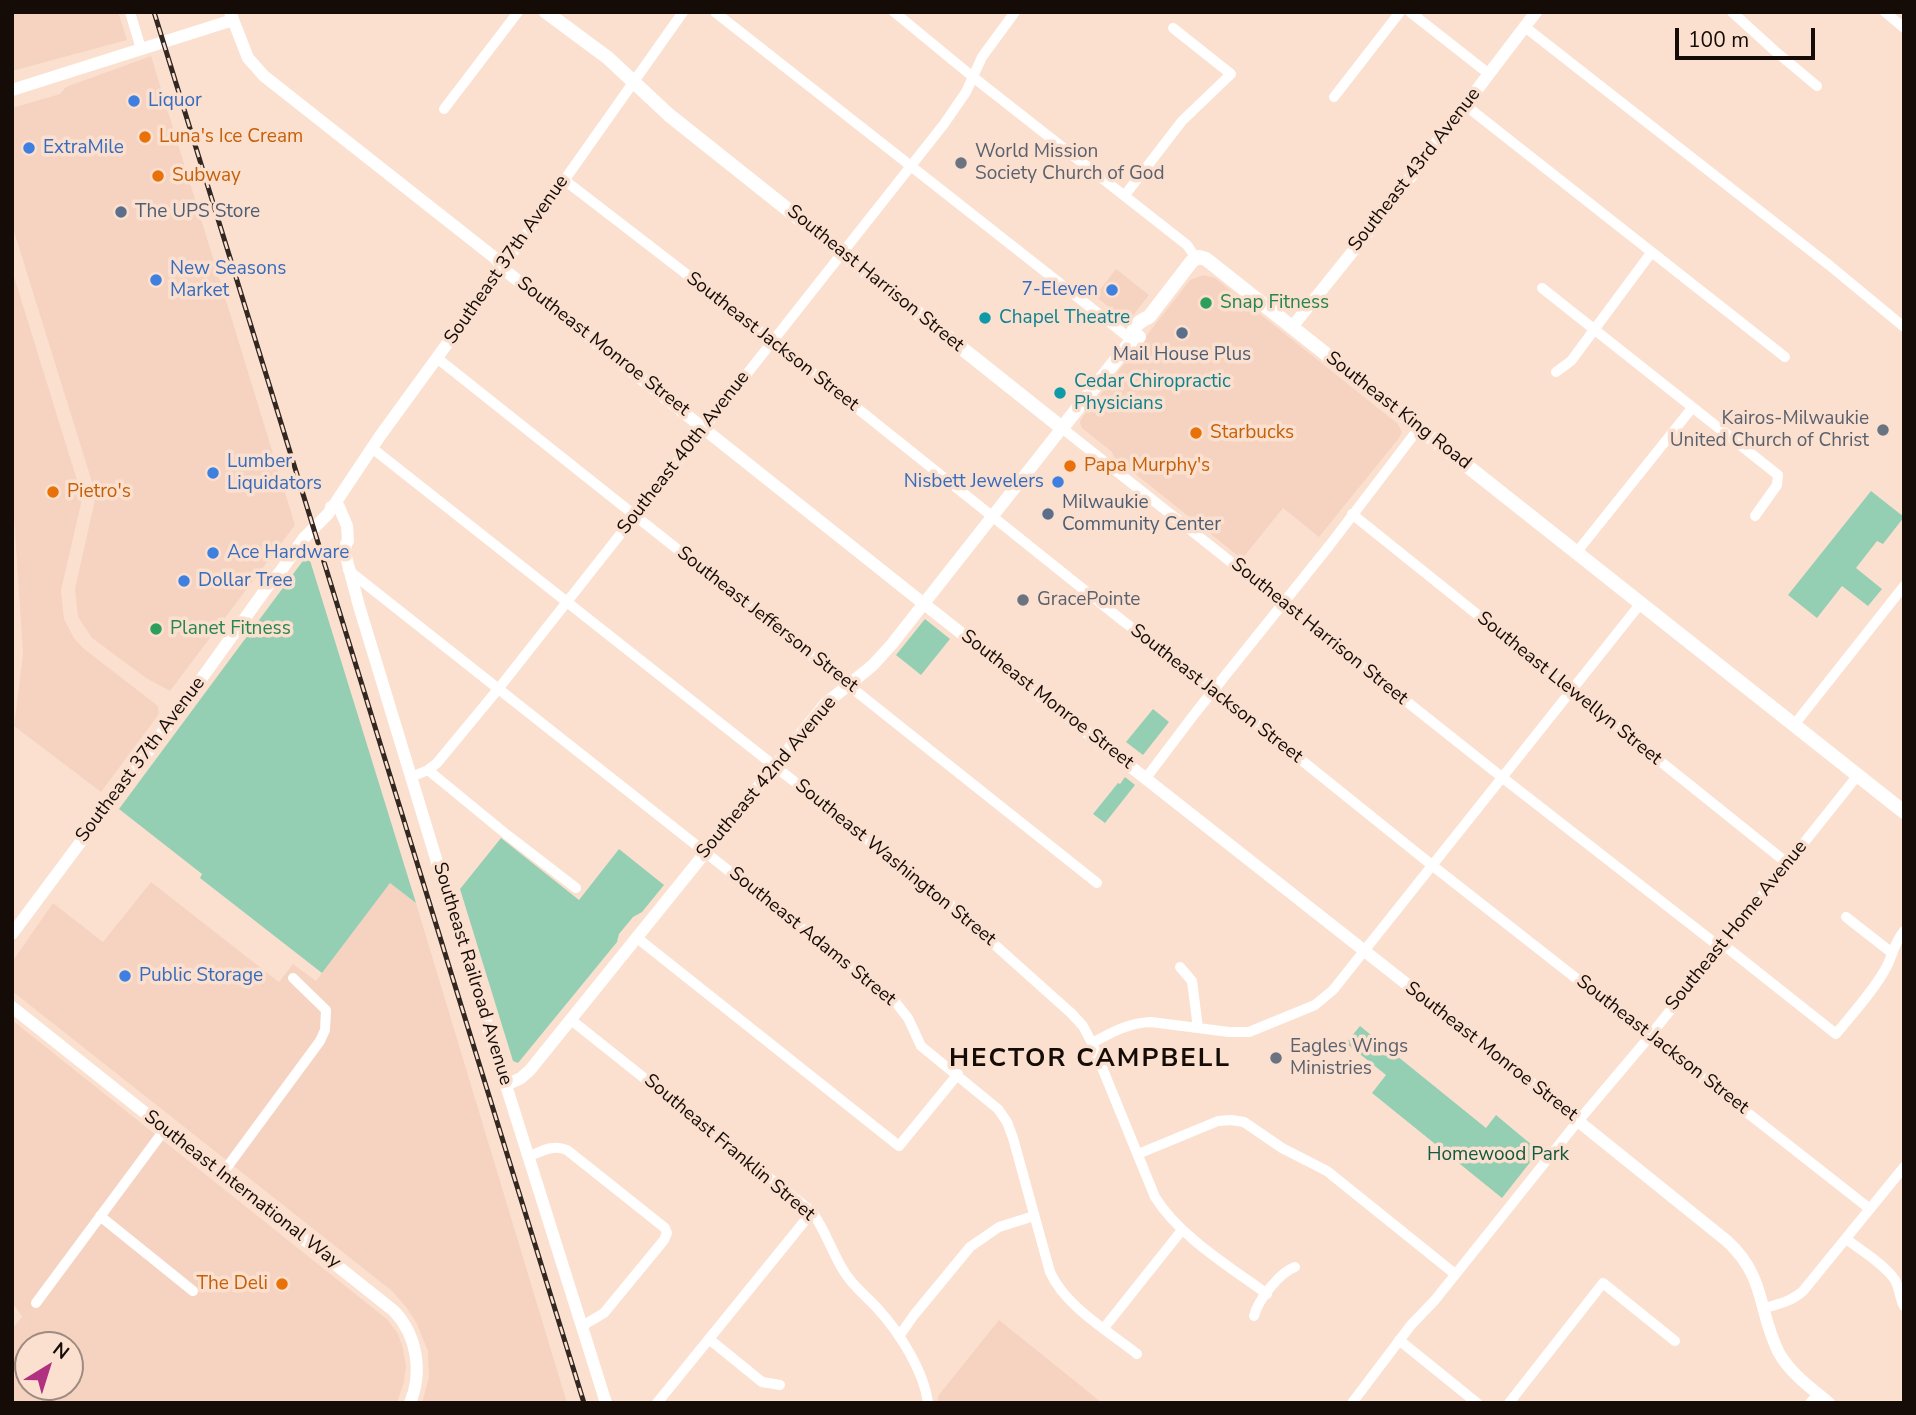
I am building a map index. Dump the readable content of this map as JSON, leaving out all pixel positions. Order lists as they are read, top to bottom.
{
  "streets": {
    "main road": ["Southeast Harrison Street", "Southeast King Road", "Southeast 42nd Avenue"],
    "street": [
      "Southeast 43rd Avenue",
      "Southeast 37th Avenue",
      "Southeast Jackson Street",
      "Southeast Monroe Street",
      "Southeast 40th Avenue",
      "Southeast Jefferson Street",
      "Southeast Llewellyn Street",
      "Southeast Washington Street",
      "Southeast Home Avenue",
      "Southeast Adams Street",
      "Southeast Railroad Avenue",
      "Southeast Franklin Street",
      "Southeast International Way"
    ]
  },
  "crossings": [
    ["Southeast 43rd Avenue", "Southeast King Road"],
    ["Southeast 37th Avenue", "Southeast Harrison Street"],
    ["Southeast 37th Avenue", "Southeast Jackson Street"],
    ["Southeast 37th Avenue", "Southeast Monroe Street"],
    ["Southeast 37th Avenue", "Southeast Jefferson Street"],
    ["Southeast 37th Avenue", "Southeast Washington Street"],
    ["Southeast 37th Avenue", "Southeast Railroad Avenue"],
    ["Southeast Harrison Street", "Southeast 40th Avenue"],
    ["Southeast Harrison Street", "Southeast 42nd Avenue"],
    ["Southeast Harrison Street", "Southeast Home Avenue"],
    ["Southeast Jackson Street", "Southeast 40th Avenue"],
    ["Southeast Jackson Street", "Southeast 42nd Avenue"],
    ["Southeast Jackson Street", "Southeast Home Avenue"],
    ["Southeast Monroe Street", "Southeast 40th Avenue"],
    ["Southeast Monroe Street", "Southeast 42nd Avenue"],
    ["Southeast Monroe Street", "Southeast Home Avenue"],
    ["Southeast King Road", "Southeast 40th Avenue"],
    ["Southeast King Road", "Southeast 42nd Avenue"],
    ["Southeast King Road", "Southeast Home Avenue"],
    ["Southeast 40th Avenue", "Southeast Jefferson Street"],
    ["Southeast 40th Avenue", "Southeast Washington Street"],
    ["Southeast 40th Avenue", "Southeast Adams Street"],
    ["Southeast 40th Avenue", "Southeast Railroad Avenue"],
    ["Southeast Jefferson Street", "Southeast 42nd Avenue"],
    ["Southeast Llewellyn Street", "Southeast Home Avenue"],
    ["Southeast 42nd Avenue", "Southeast Washington Street"],
    ["Southeast 42nd Avenue", "Southeast Adams Street"],
    ["Southeast 42nd Avenue", "Southeast Railroad Avenue"],
    ["Southeast 42nd Avenue", "Southeast Franklin Street"],
    ["Southeast Adams Street", "Southeast Railroad Avenue"]
  ],
  "districts": ["HECTOR CAMPBELL"],
  "parks": ["Homewood Park"],
  "places": [
    "Liquor",
    "Luna's Ice Cream",
    "ExtraMile",
    "World Mission Society Church of God",
    "Subway",
    "The UPS Store",
    "New Seasons Market",
    "7-Eleven",
    "Snap Fitness",
    "Chapel Theatre",
    "Mail House Plus",
    "Cedar Chiropractic Physicians",
    "Kairos-Milwaukie United Church of Christ",
    "Starbucks",
    "Papa Murphy's",
    "Lumber Liquidators",
    "Nisbett Jewelers",
    "Pietro's",
    "Milwaukie Community Center",
    "Ace Hardware",
    "Dollar Tree",
    "GracePointe",
    "Planet Fitness",
    "Public Storage",
    "Eagles Wings Ministries",
    "The Deli"
  ],
  "scale_bar": "100 m",
  "north": "top right"
}
